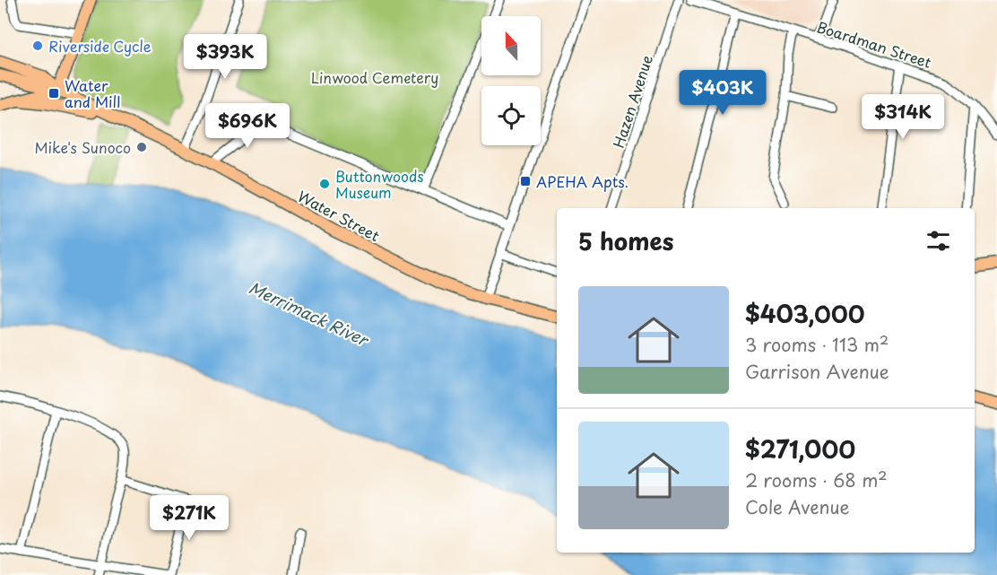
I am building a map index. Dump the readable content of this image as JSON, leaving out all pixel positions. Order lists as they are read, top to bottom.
{
  "streets": {
    "main road": ["Water Street"],
    "street": ["Boardman Street", "Hazen Avenue"]
  },
  "water": ["Merrimack River"],
  "parks": ["Linwood Cemetery"],
  "places": {
    "other": ["Riverside Cycle", "Mike's Sunoco", "Buttonwoods Museum"],
    "transit": ["Water and Mill", "APEHA Apts."]
  },
  "north": "top",
  "page": {
    "price": [
      "$393K",
      "$403K",
      "$314K",
      "$696K",
      "$271K"
    ],
    "heading": "5 homes",
    "list": [
      {
        "name": "$403,000",
        "note": "3 rooms · 113 m² · Garrison Avenue"
      },
      {
        "name": "$271,000",
        "note": "2 rooms · 68 m² · Cole Avenue"
      }
    ]
  }
}
